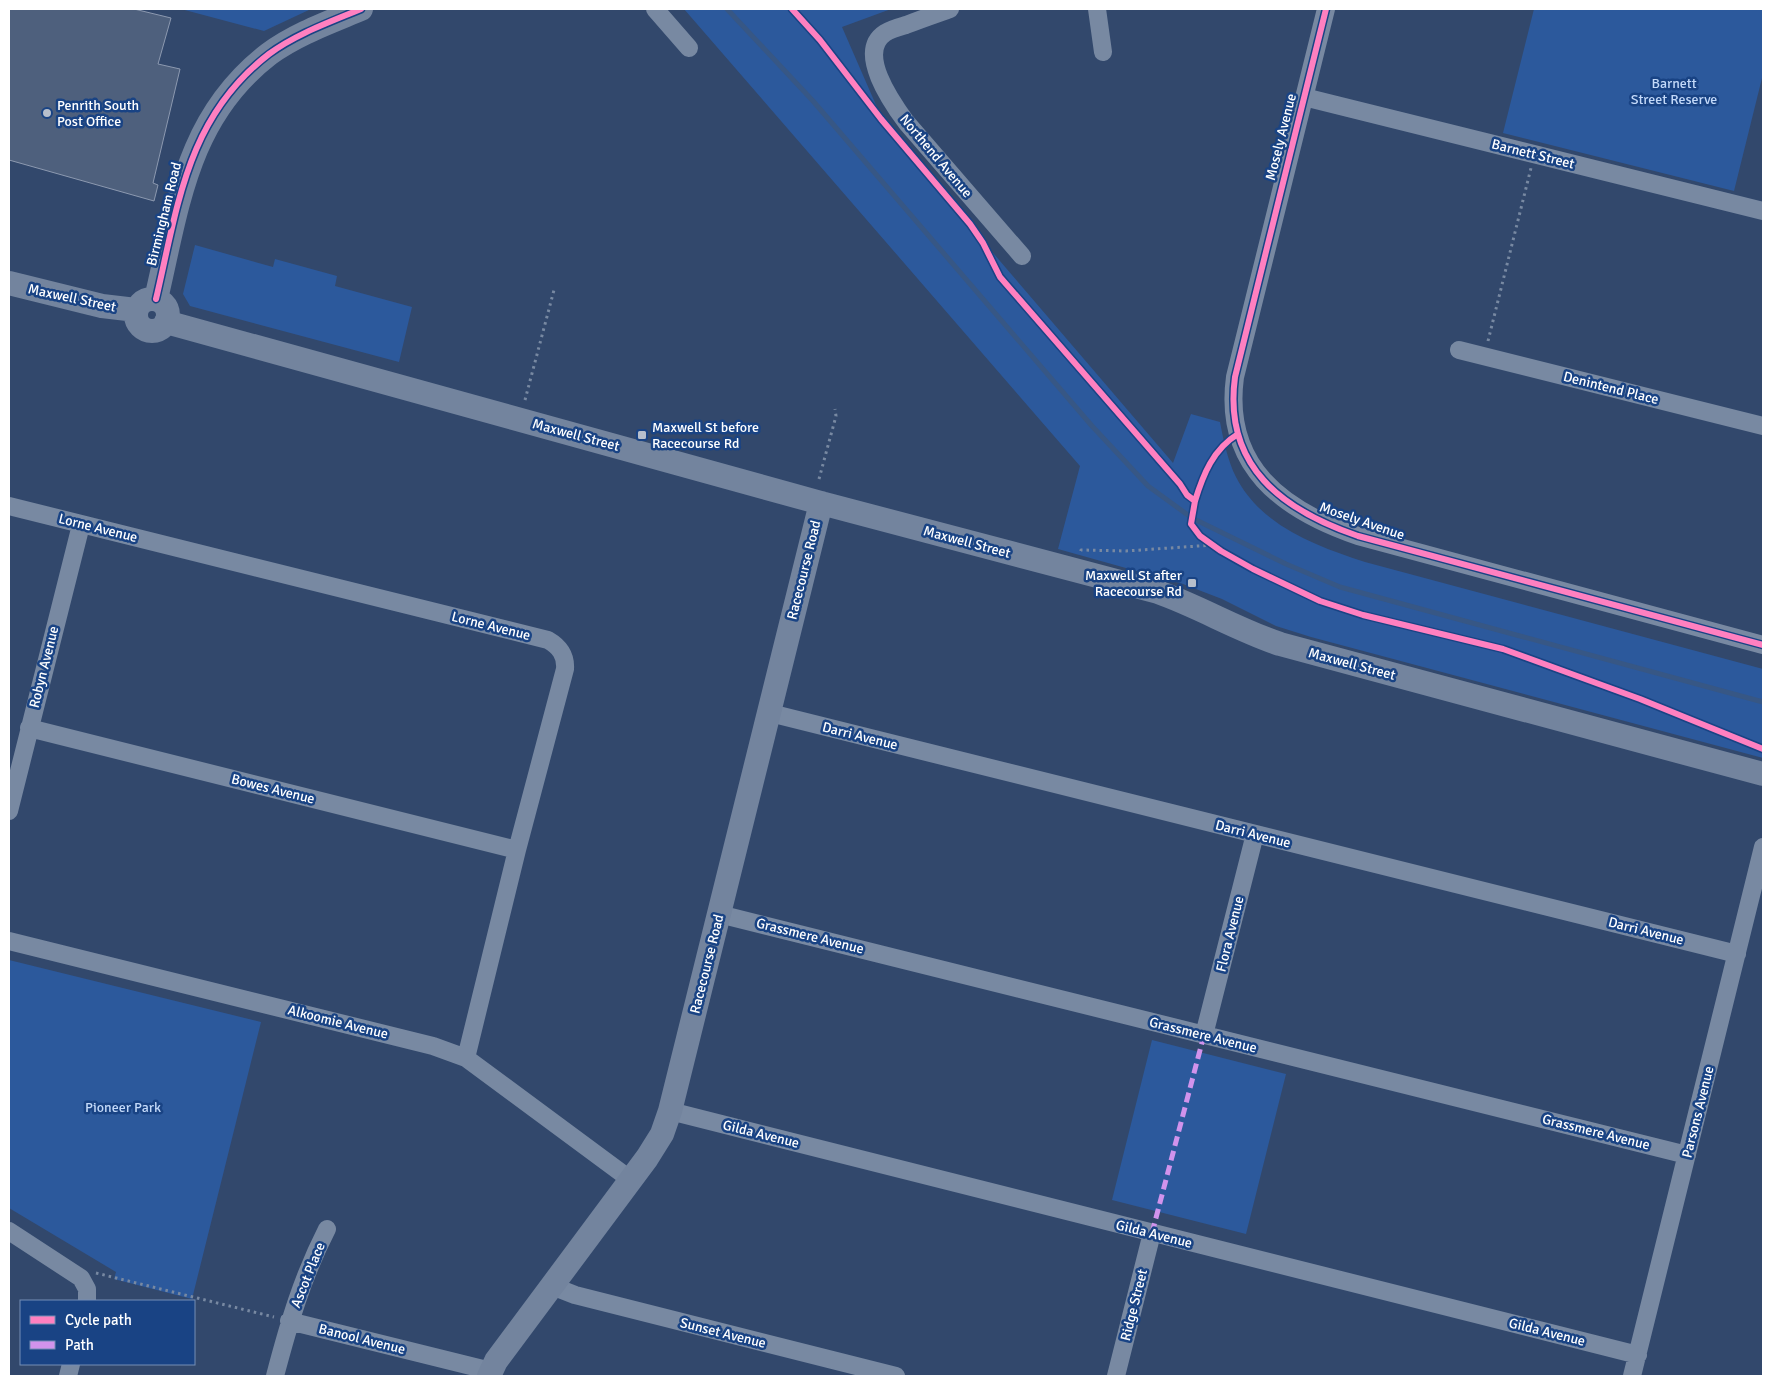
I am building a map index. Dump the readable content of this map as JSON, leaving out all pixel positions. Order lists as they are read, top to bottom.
{
  "streets": {
    "main road": ["Birmingham Road", "Maxwell Street", "Racecourse Road"],
    "street": [
      "Mosely Avenue",
      "Barnett Street",
      "Northend Avenue",
      "Denintend Place",
      "Lorne Avenue",
      "Robyn Avenue",
      "Darri Avenue",
      "Bowes Avenue",
      "Flora Avenue",
      "Grassmere Avenue",
      "Alkoomie Avenue",
      "Parsons Avenue",
      "Gilda Avenue",
      "Ascot Place",
      "Ridge Street",
      "Sunset Avenue",
      "Banool Avenue"
    ]
  },
  "crossings": [
    ["Mosely Avenue", "Barnett Street"],
    ["Birmingham Road", "Maxwell Street"],
    ["Maxwell Street", "Racecourse Road"],
    ["Lorne Avenue", "Robyn Avenue"],
    ["Lorne Avenue", "Bowes Avenue"],
    ["Lorne Avenue", "Alkoomie Avenue"],
    ["Racecourse Road", "Darri Avenue"],
    ["Racecourse Road", "Grassmere Avenue"],
    ["Racecourse Road", "Alkoomie Avenue"],
    ["Racecourse Road", "Gilda Avenue"],
    ["Racecourse Road", "Sunset Avenue"],
    ["Racecourse Road", "Banool Avenue"],
    ["Robyn Avenue", "Bowes Avenue"],
    ["Darri Avenue", "Flora Avenue"],
    ["Darri Avenue", "Parsons Avenue"],
    ["Flora Avenue", "Grassmere Avenue"],
    ["Grassmere Avenue", "Parsons Avenue"],
    ["Parsons Avenue", "Gilda Avenue"],
    ["Gilda Avenue", "Ridge Street"],
    ["Ascot Place", "Banool Avenue"]
  ],
  "parks": ["Barnett Street Reserve", "Pioneer Park"],
  "places": {
    "other": ["Penrith South Post Office"],
    "transit": ["Maxwell St before Racecourse Rd", "Maxwell St after Racecourse Rd"]
  },
  "legend": ["Cycle path", "Path"]
}
